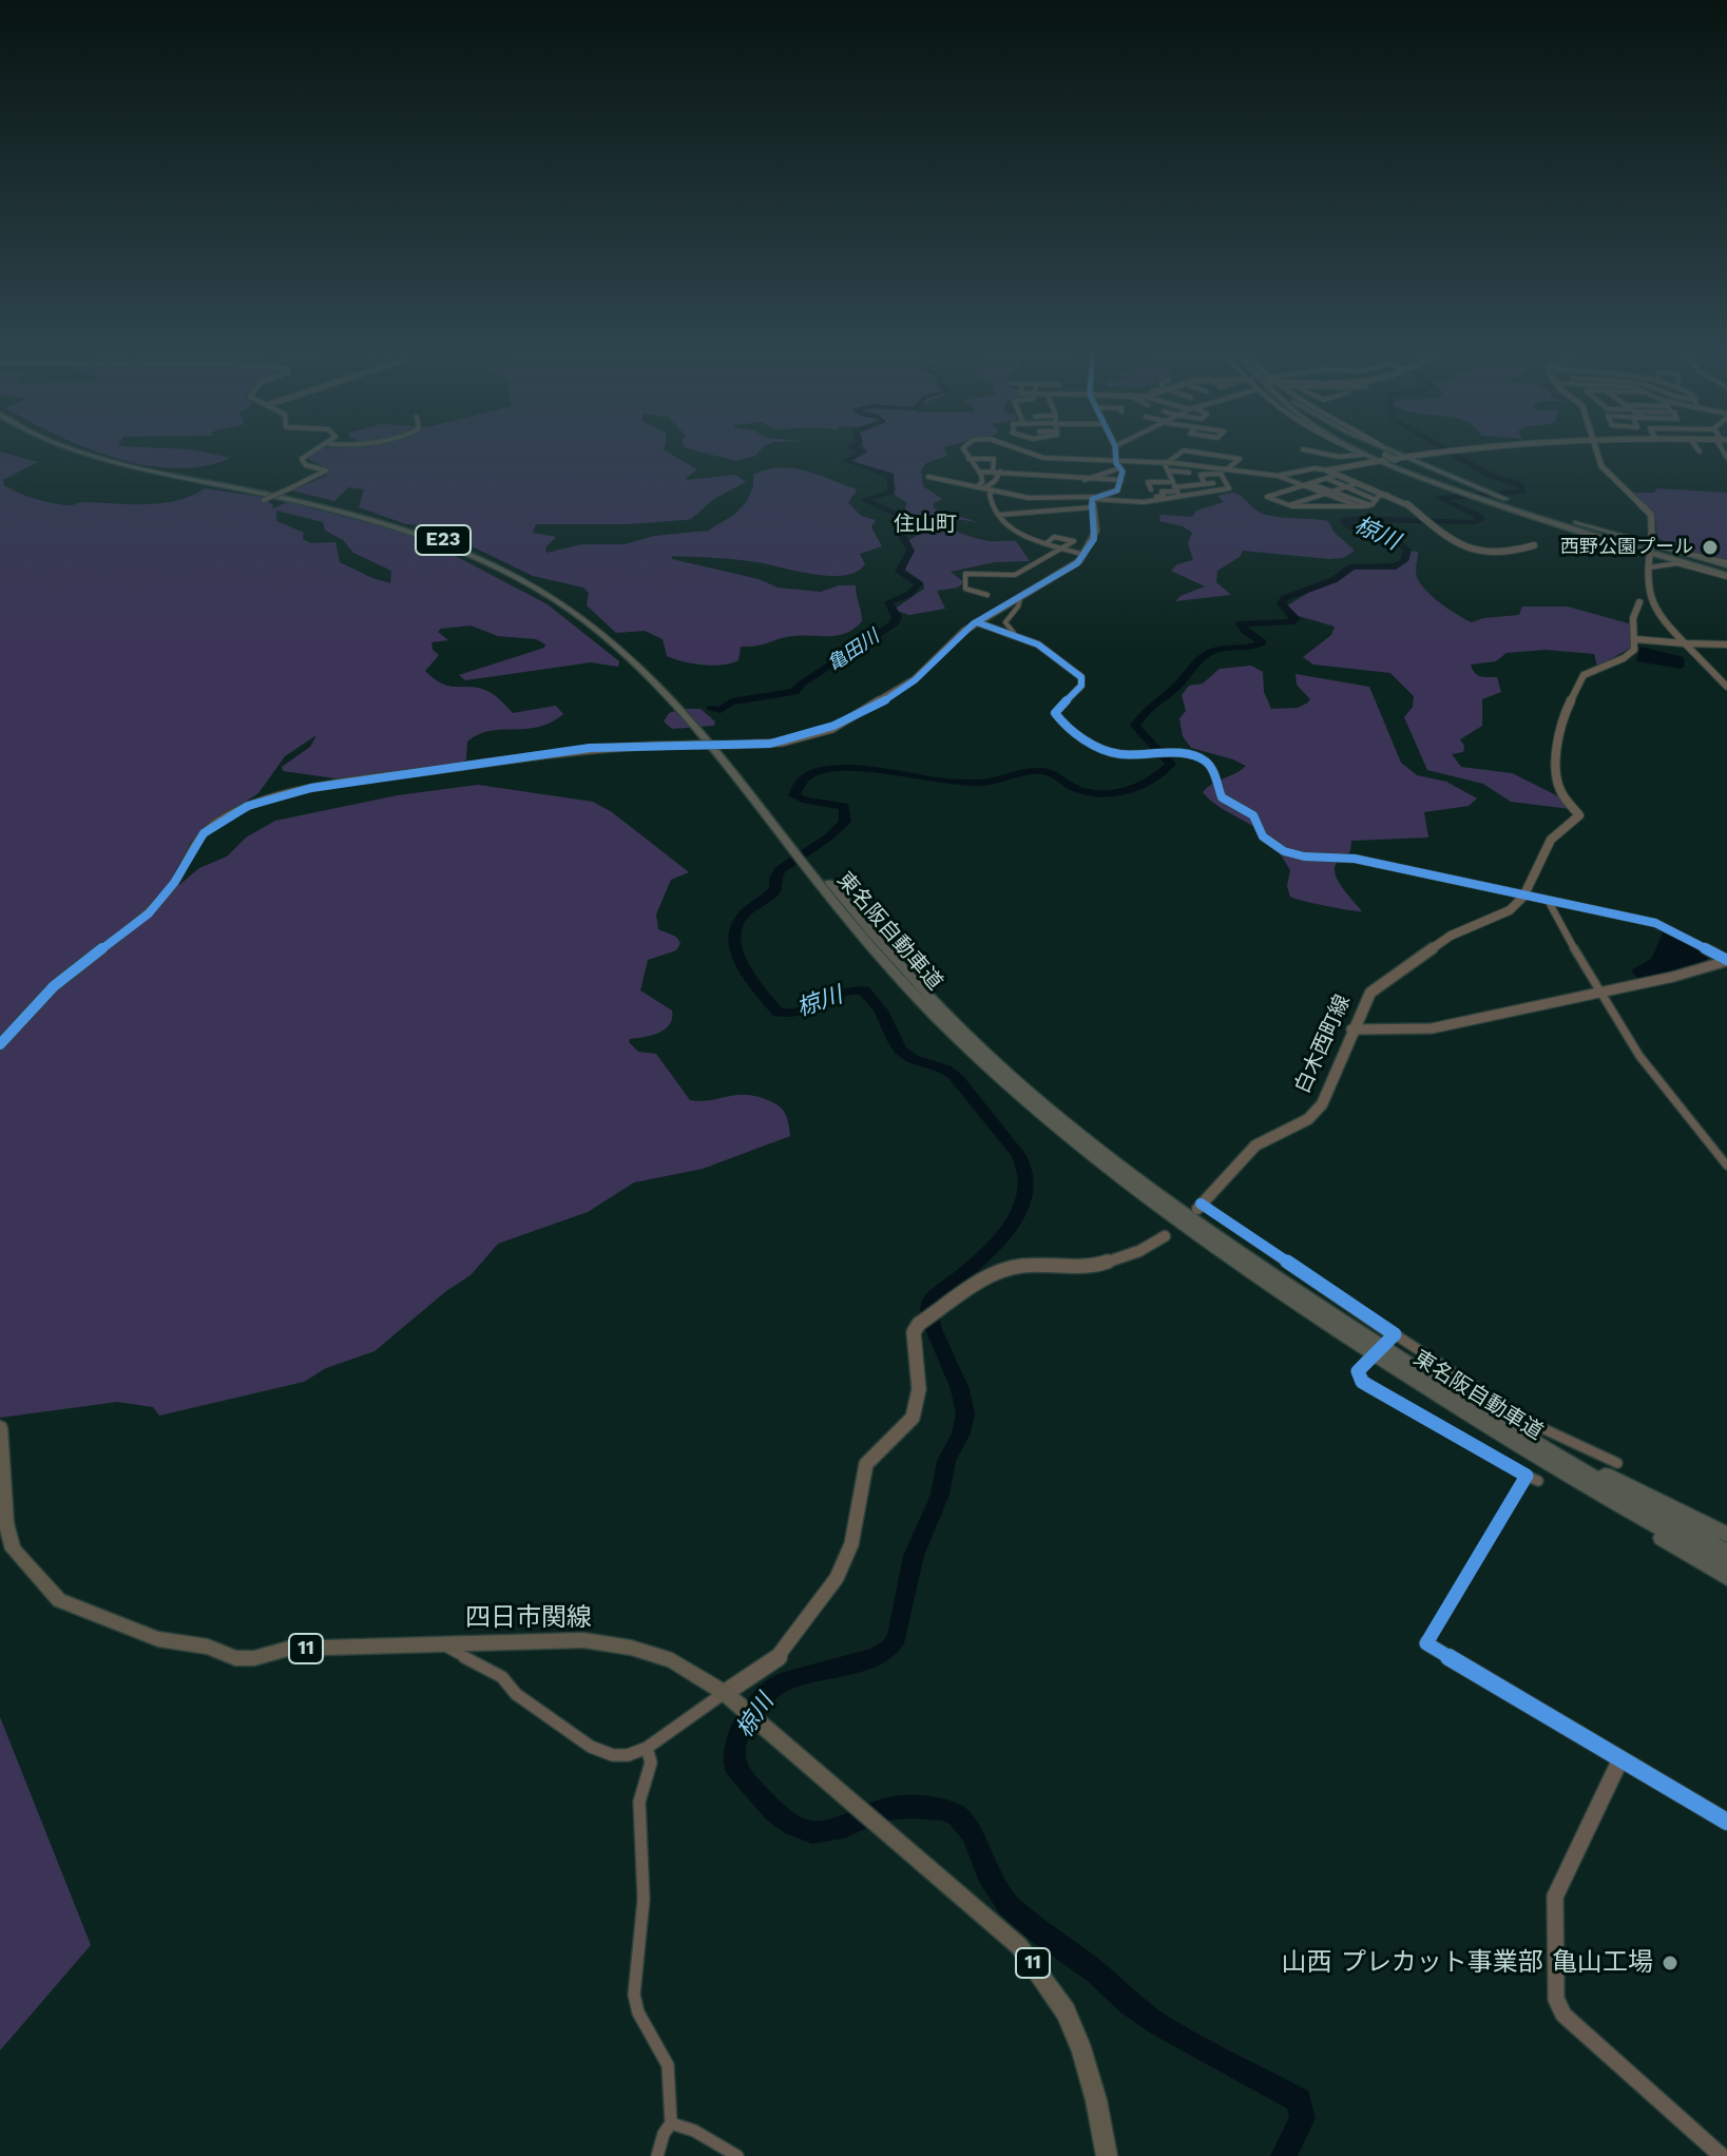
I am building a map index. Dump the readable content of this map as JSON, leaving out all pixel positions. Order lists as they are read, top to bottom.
{
  "streets": {
    "highway": ["E23", "東名阪自動車道"],
    "main road": ["白木西町線", "四日市関線", "11"]
  },
  "districts": ["住山町"],
  "water": ["椋川", "亀田川"],
  "places": ["西野公園プール", "山西 プレカット事業部 亀山工場"]
}
